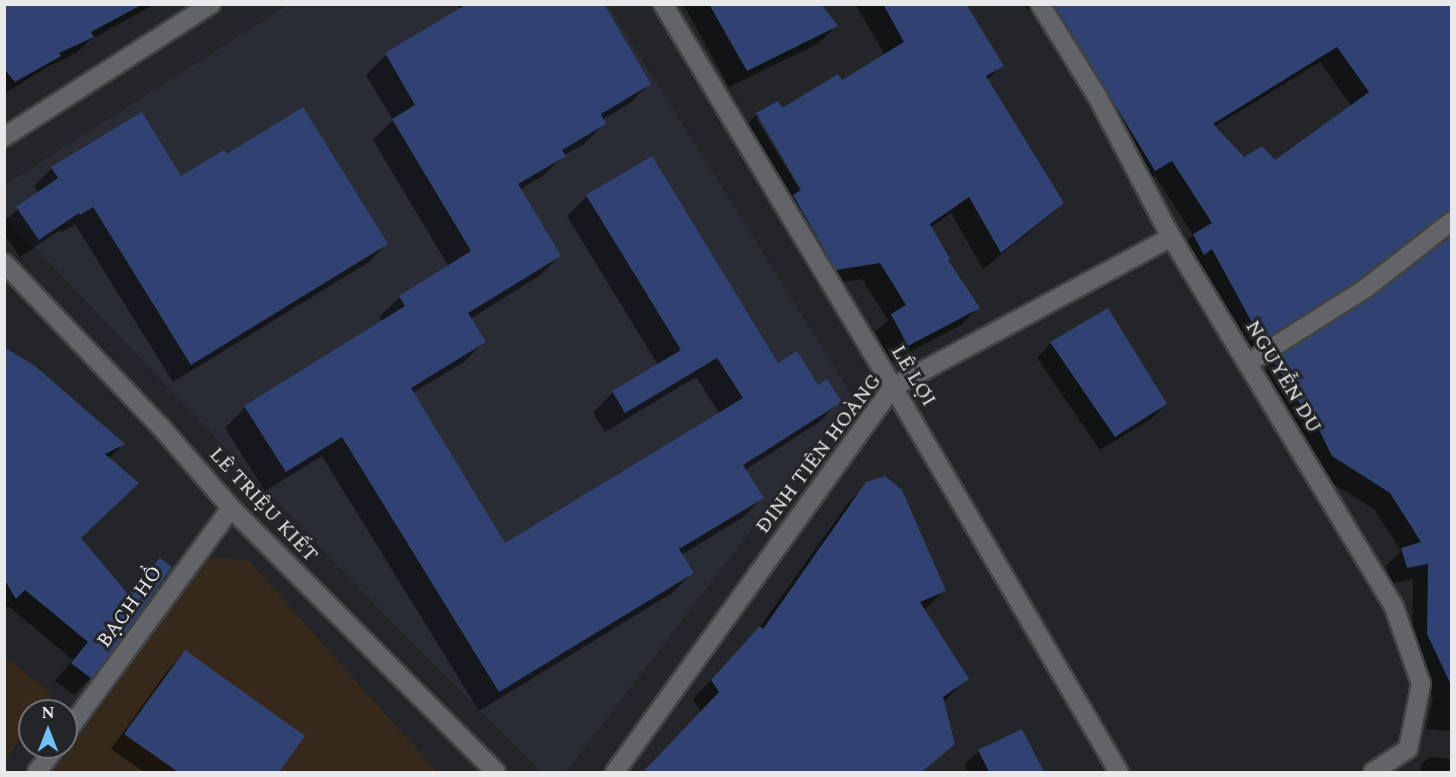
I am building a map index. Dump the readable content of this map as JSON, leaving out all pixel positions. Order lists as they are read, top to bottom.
{
  "streets": {
    "street": [
      "LÊ LỢI",
      "NGUYỄN DU",
      "ĐINH TIÊN HOÀNG",
      "LÊ TRIỆU KIẾT",
      "BẠCH HỔ"
    ]
  },
  "crossings": [
    ["LÊ LỢI", "ĐINH TIÊN HOÀNG"],
    ["NGUYỄN DU", "ĐINH TIÊN HOÀNG"],
    ["LÊ TRIỆU KIẾT", "BẠCH HỔ"]
  ],
  "north": "top"
}
